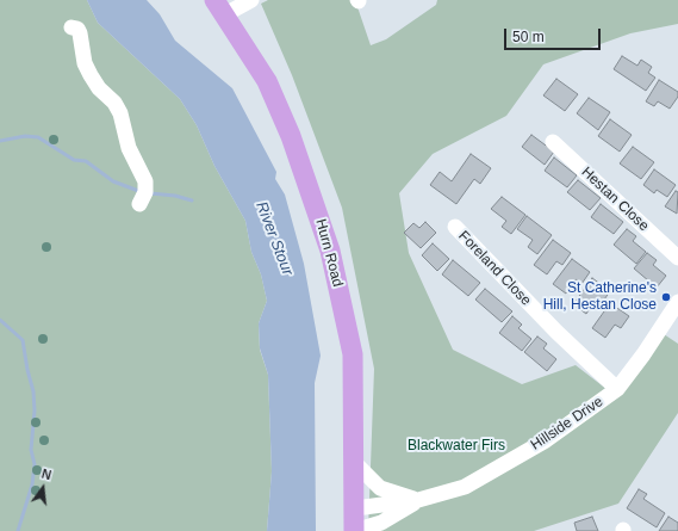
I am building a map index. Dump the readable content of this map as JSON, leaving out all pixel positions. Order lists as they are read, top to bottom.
{
  "streets": {
    "main road": ["Hurn Road"],
    "street": ["Hestan Close", "Foreland Close", "Hillside Drive"]
  },
  "crossings": [
    ["Hurn Road", "Hillside Drive"],
    ["Foreland Close", "Hillside Drive"]
  ],
  "water": ["River Stour"],
  "parks": ["Blackwater Firs"],
  "places": ["St Catherine's Hill, Hestan Close"],
  "scale_bar": "50 m",
  "north": "top"
}
